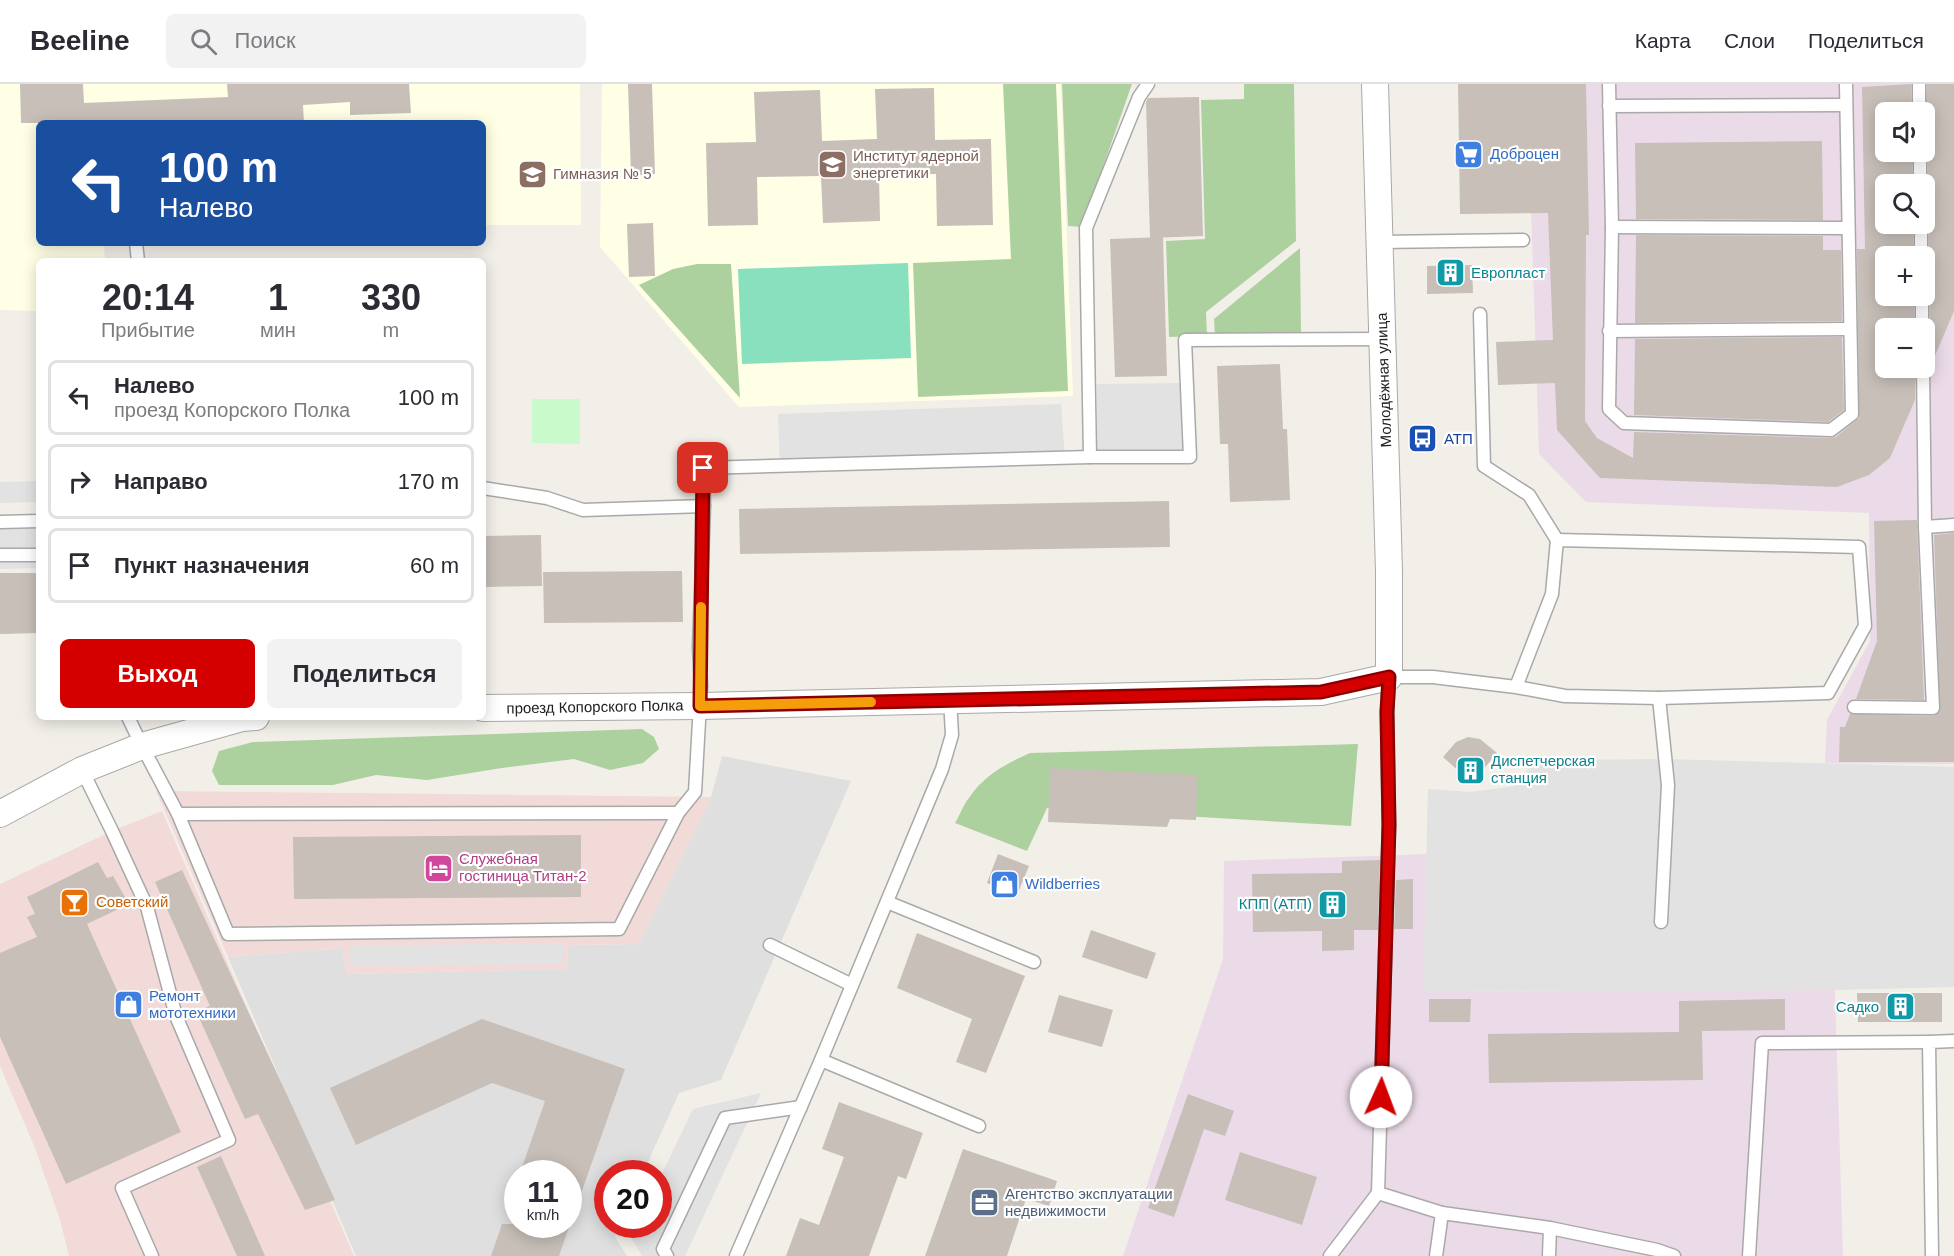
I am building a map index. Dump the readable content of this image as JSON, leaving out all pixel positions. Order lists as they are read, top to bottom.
{
  "streets": {
    "street": ["Молодёжная улица", "проезд Копорского Полка"]
  },
  "crossings": [
    ["Молодёжная улица", "проезд Копорского Полка"]
  ],
  "places": {
    "supermarket": ["Доброцен"],
    "school or university": ["Институт ядерной энергетики", "Гимназия № 5"],
    "building": [
      "Европласт",
      "Диспетчерская станция",
      "КПП (АТП)",
      "Садко"
    ],
    "bus stop": ["АТП"],
    "hotel": ["Служебная гостиница Титан-2"],
    "shop": ["Wildberries", "Ремонт мототехники"],
    "bar": ["Советский"],
    "office": ["Агентство эксплуатации недвижимости"]
  },
  "page": {
    "header": "Beeline",
    "search": "Поиск",
    "nav": ["Карта", "Слои", "Поделиться"],
    "map_buttons": ["+", "−"],
    "turn": ["100 m", "Налево"],
    "eta": [
      "20:14",
      "Прибытие",
      "1",
      "мин",
      "330",
      "m"
    ],
    "list": [
      {
        "name": "Налево",
        "note": "проезд Копорского Полка",
        "value": "100 m"
      },
      {
        "name": "Направо",
        "value": "170 m"
      },
      {
        "name": "Пункт назначения",
        "value": "60 m"
      }
    ],
    "buttons": ["Выход", "Поделиться"],
    "speed": "11 km/h",
    "limit": "20"
  }
}
